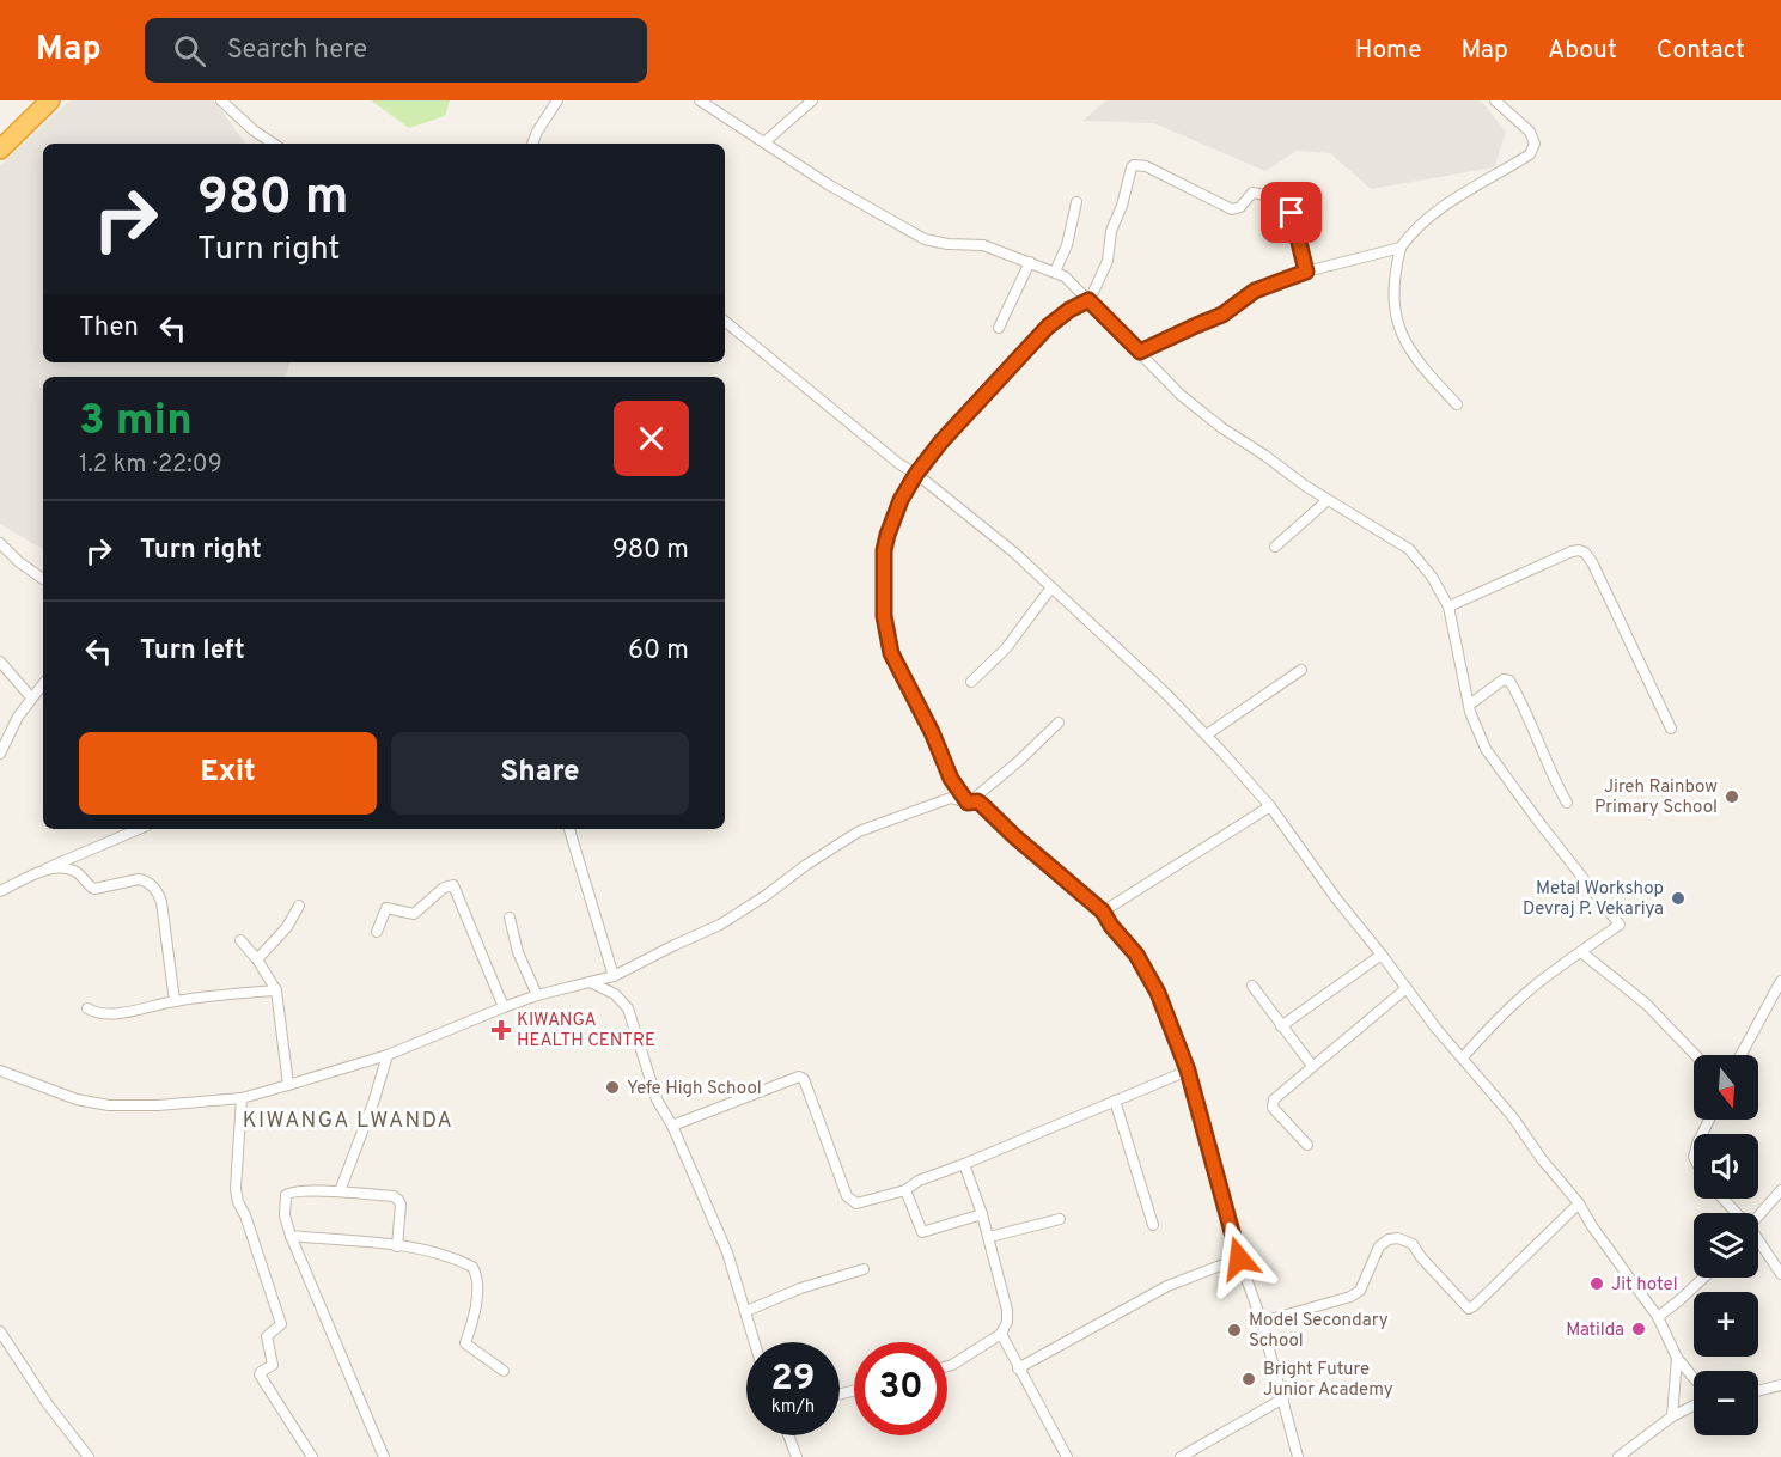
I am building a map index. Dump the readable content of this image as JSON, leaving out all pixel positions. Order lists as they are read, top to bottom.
{
  "districts": ["KIWANGA LWANDA"],
  "places": {
    "other": [
      "Jireh Rainbow Primary School",
      "Metal Workshop Devraj P. Vekariya",
      "Yefe High School",
      "Jit hotel",
      "Matilda",
      "Model Secondary School",
      "Bright Future Junior Academy"
    ],
    "health": ["KIWANGA HEALTH CENTRE"]
  },
  "north": "bottom",
  "page": {
    "header": "Map",
    "search": "Search here",
    "nav": [
      "Home",
      "Map",
      "About",
      "Contact"
    ],
    "turn": ["980 m", "Turn right"],
    "then": "Then",
    "heading": ["3 min", "1.2 km · 22:09"],
    "list": [
      {
        "name": "Turn right",
        "value": "980 m"
      },
      {
        "name": "Turn left",
        "value": "60 m"
      }
    ],
    "buttons": ["Exit", "Share"],
    "map_buttons": ["+", "−"],
    "speed": "29 km/h",
    "limit": "30"
  }
}
